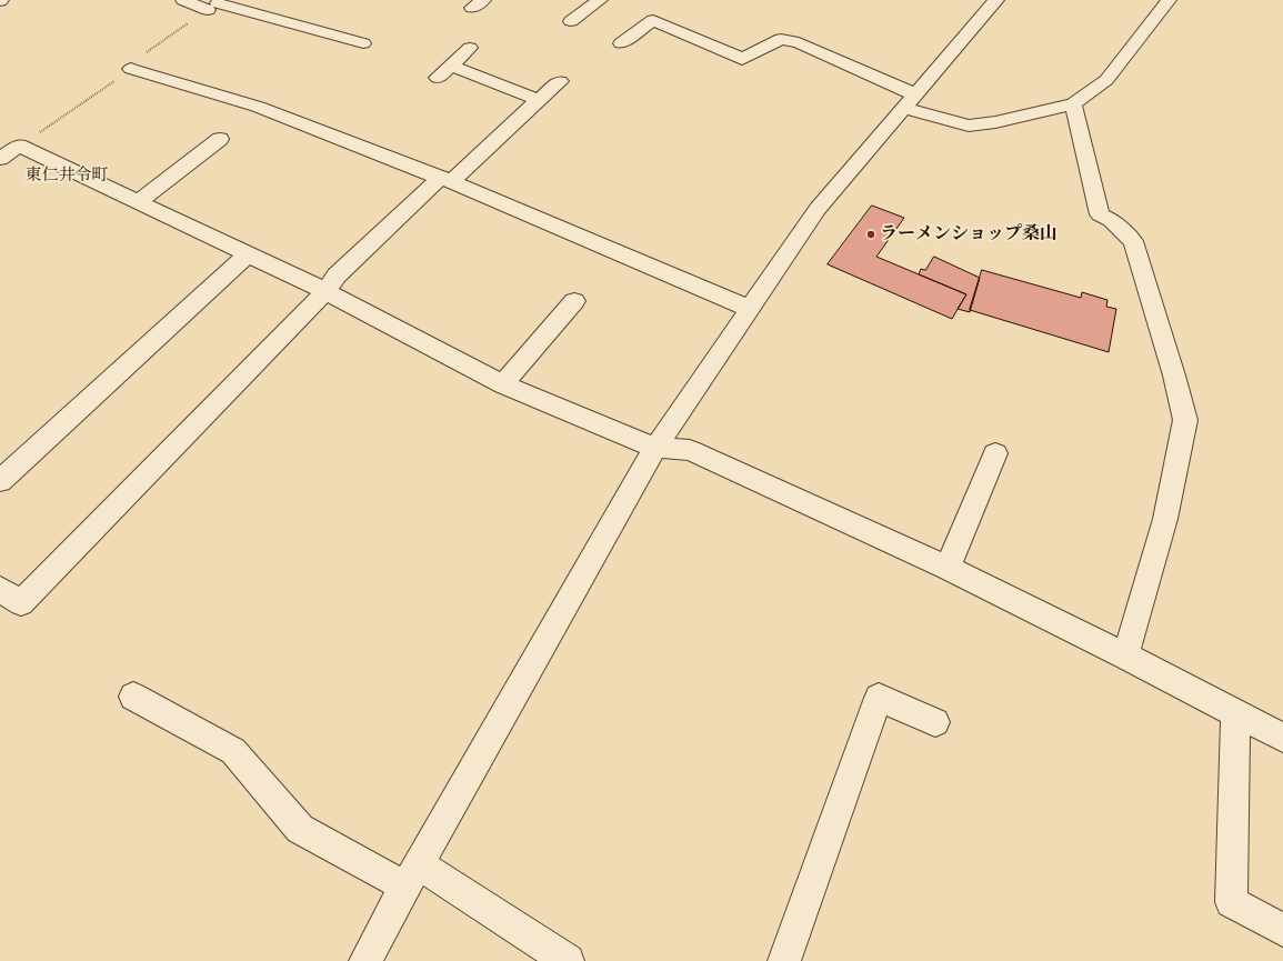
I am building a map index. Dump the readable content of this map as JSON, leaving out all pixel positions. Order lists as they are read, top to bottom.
{
  "districts": ["東仁井令町"],
  "places": ["ラーメンショップ桑山"]
}
